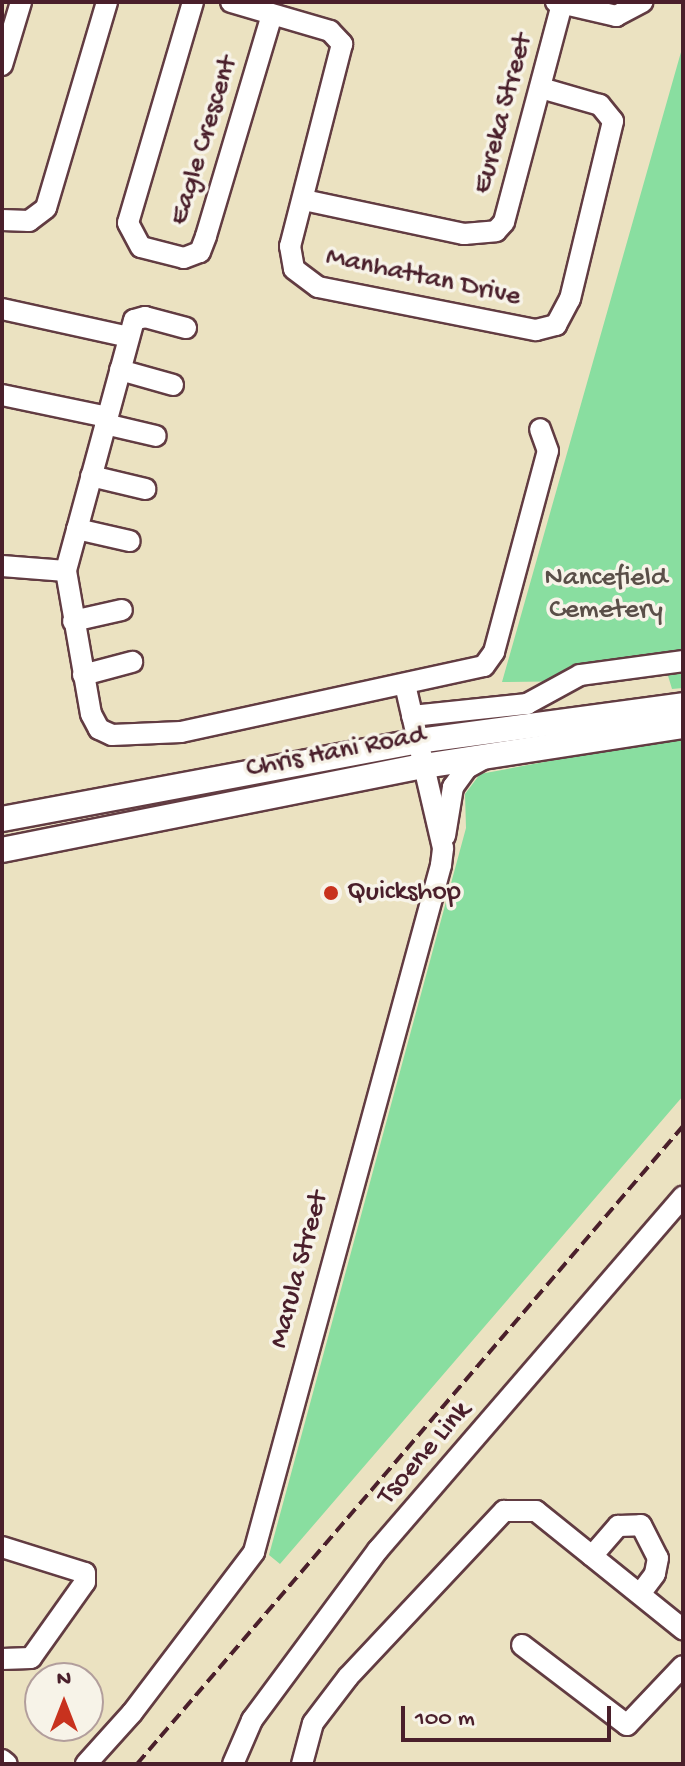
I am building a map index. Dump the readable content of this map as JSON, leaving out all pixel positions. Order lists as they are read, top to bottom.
{
  "streets": {
    "main road": ["Chris Hani Road"],
    "street": [
      "Eureka Street",
      "Eagle Crescent",
      "Manhattan Drive",
      "Marula Street",
      "Tsoene Link"
    ]
  },
  "crossings": [
    ["Eureka Street", "Manhattan Drive"],
    ["Eagle Crescent", "Manhattan Drive"],
    ["Chris Hani Road", "Marula Street"]
  ],
  "parks": ["Nancefield Cemetery"],
  "places": ["Quickshop"],
  "scale_bar": "100 m",
  "north": "top"
}
